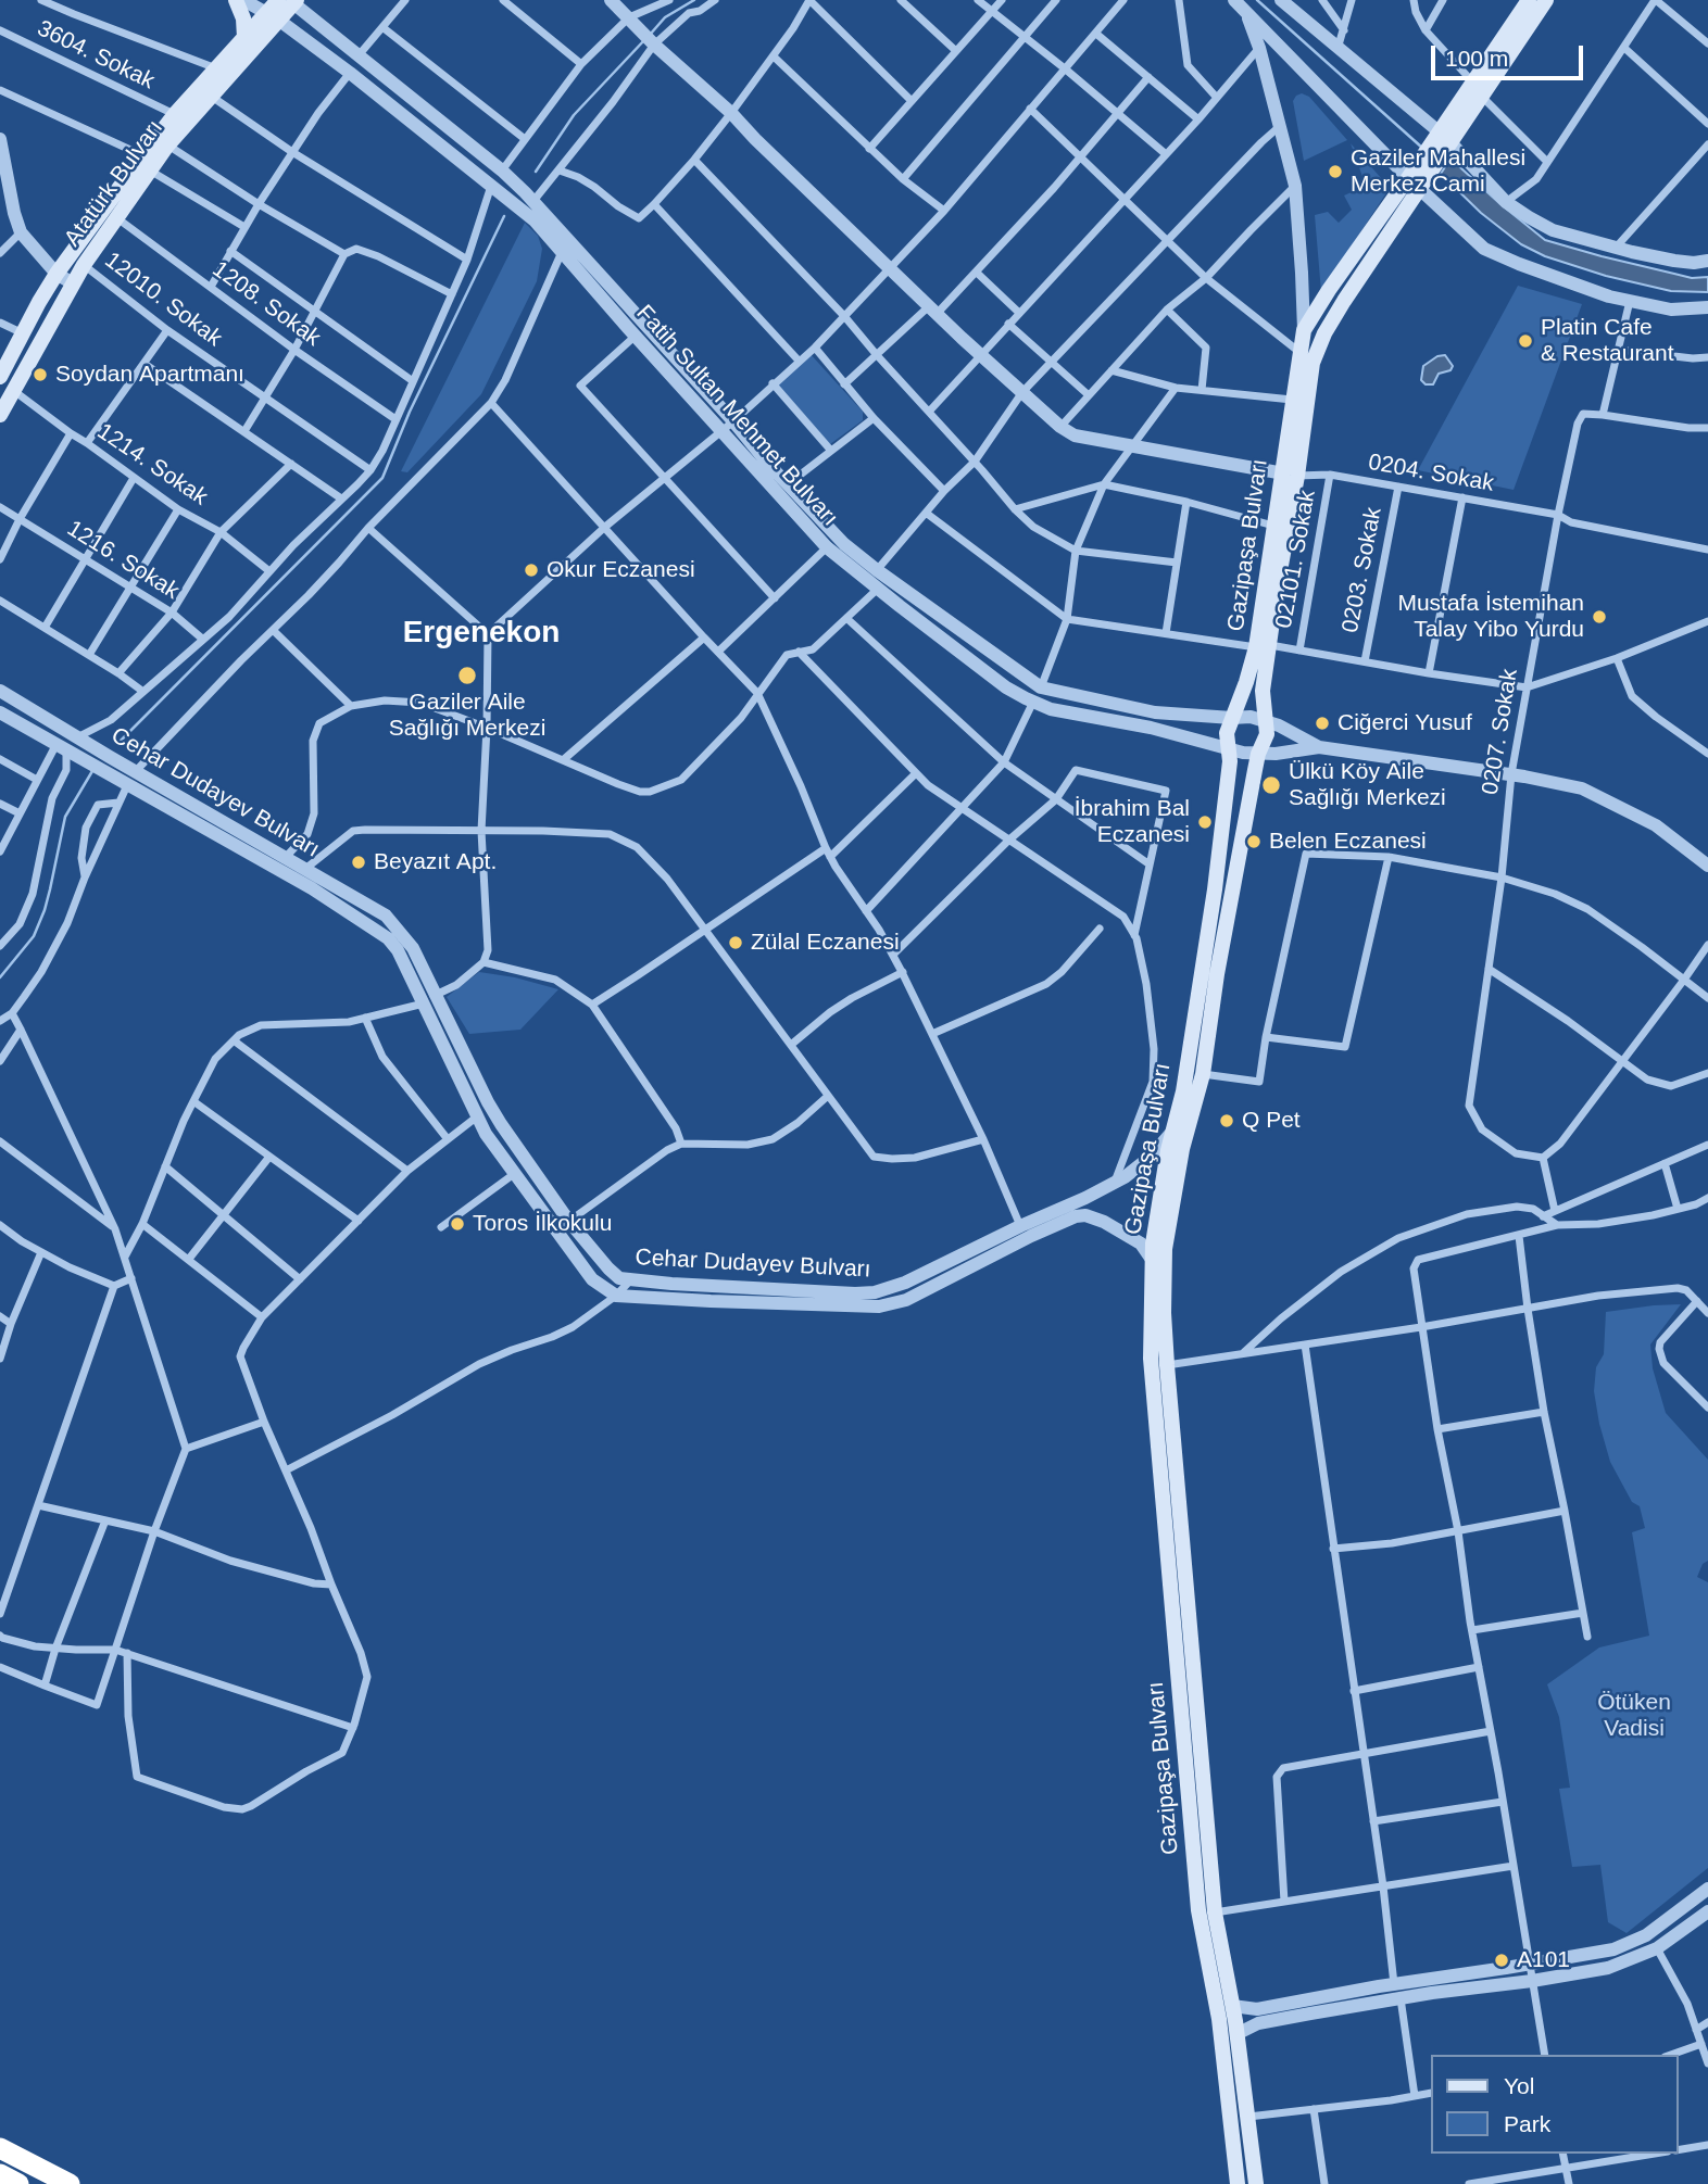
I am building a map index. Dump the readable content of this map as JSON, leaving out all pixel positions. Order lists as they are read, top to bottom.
{
  "streets": {
    "main road": ["Atatürk Bulvarı", "Gazipaşa Bulvarı"],
    "street": [
      "3604. Sokak",
      "12010. Sokak",
      "1208. Sokak",
      "Fatih Sultan Mehmet Bulvarı",
      "1214. Sokak",
      "0204. Sokak",
      "02101. Sokak",
      "1216. Sokak",
      "0203. Sokak",
      "0207. Sokak",
      "Cehar Dudayev Bulvarı"
    ]
  },
  "crossings": [
    ["3604. Sokak", "Atatürk Bulvarı"],
    ["Atatürk Bulvarı", "12010. Sokak"],
    ["Atatürk Bulvarı", "1208. Sokak"],
    ["Atatürk Bulvarı", "Fatih Sultan Mehmet Bulvarı"],
    ["Atatürk Bulvarı", "1214. Sokak"],
    ["Fatih Sultan Mehmet Bulvarı", "Gazipaşa Bulvarı"],
    ["0204. Sokak", "Gazipaşa Bulvarı"],
    ["0204. Sokak", "02101. Sokak"],
    ["0204. Sokak", "0203. Sokak"],
    ["0204. Sokak", "0207. Sokak"],
    ["Gazipaşa Bulvarı", "Cehar Dudayev Bulvarı"]
  ],
  "districts": ["Ergenekon"],
  "parks": ["Ötüken Vadisi"],
  "places": [
    "Gaziler Mahallesi Merkez Cami",
    "Platin Cafe & Restaurant",
    "Soydan Apartmanı",
    "Okur Eczanesi",
    "Mustafa İstemihan Talay Yibo Yurdu",
    "Gaziler Aile Sağlığı Merkezi",
    "Ciğerci Yusuf",
    "Ülkü Köy Aile Sağlığı Merkezi",
    "İbrahim Bal Eczanesi",
    "Belen Eczanesi",
    "Beyazıt Apt.",
    "Zülal Eczanesi",
    "Q Pet",
    "Toros İlkokulu",
    "A101"
  ],
  "legend": ["Yol", "Park"],
  "scale_bar": "100 m"
}
